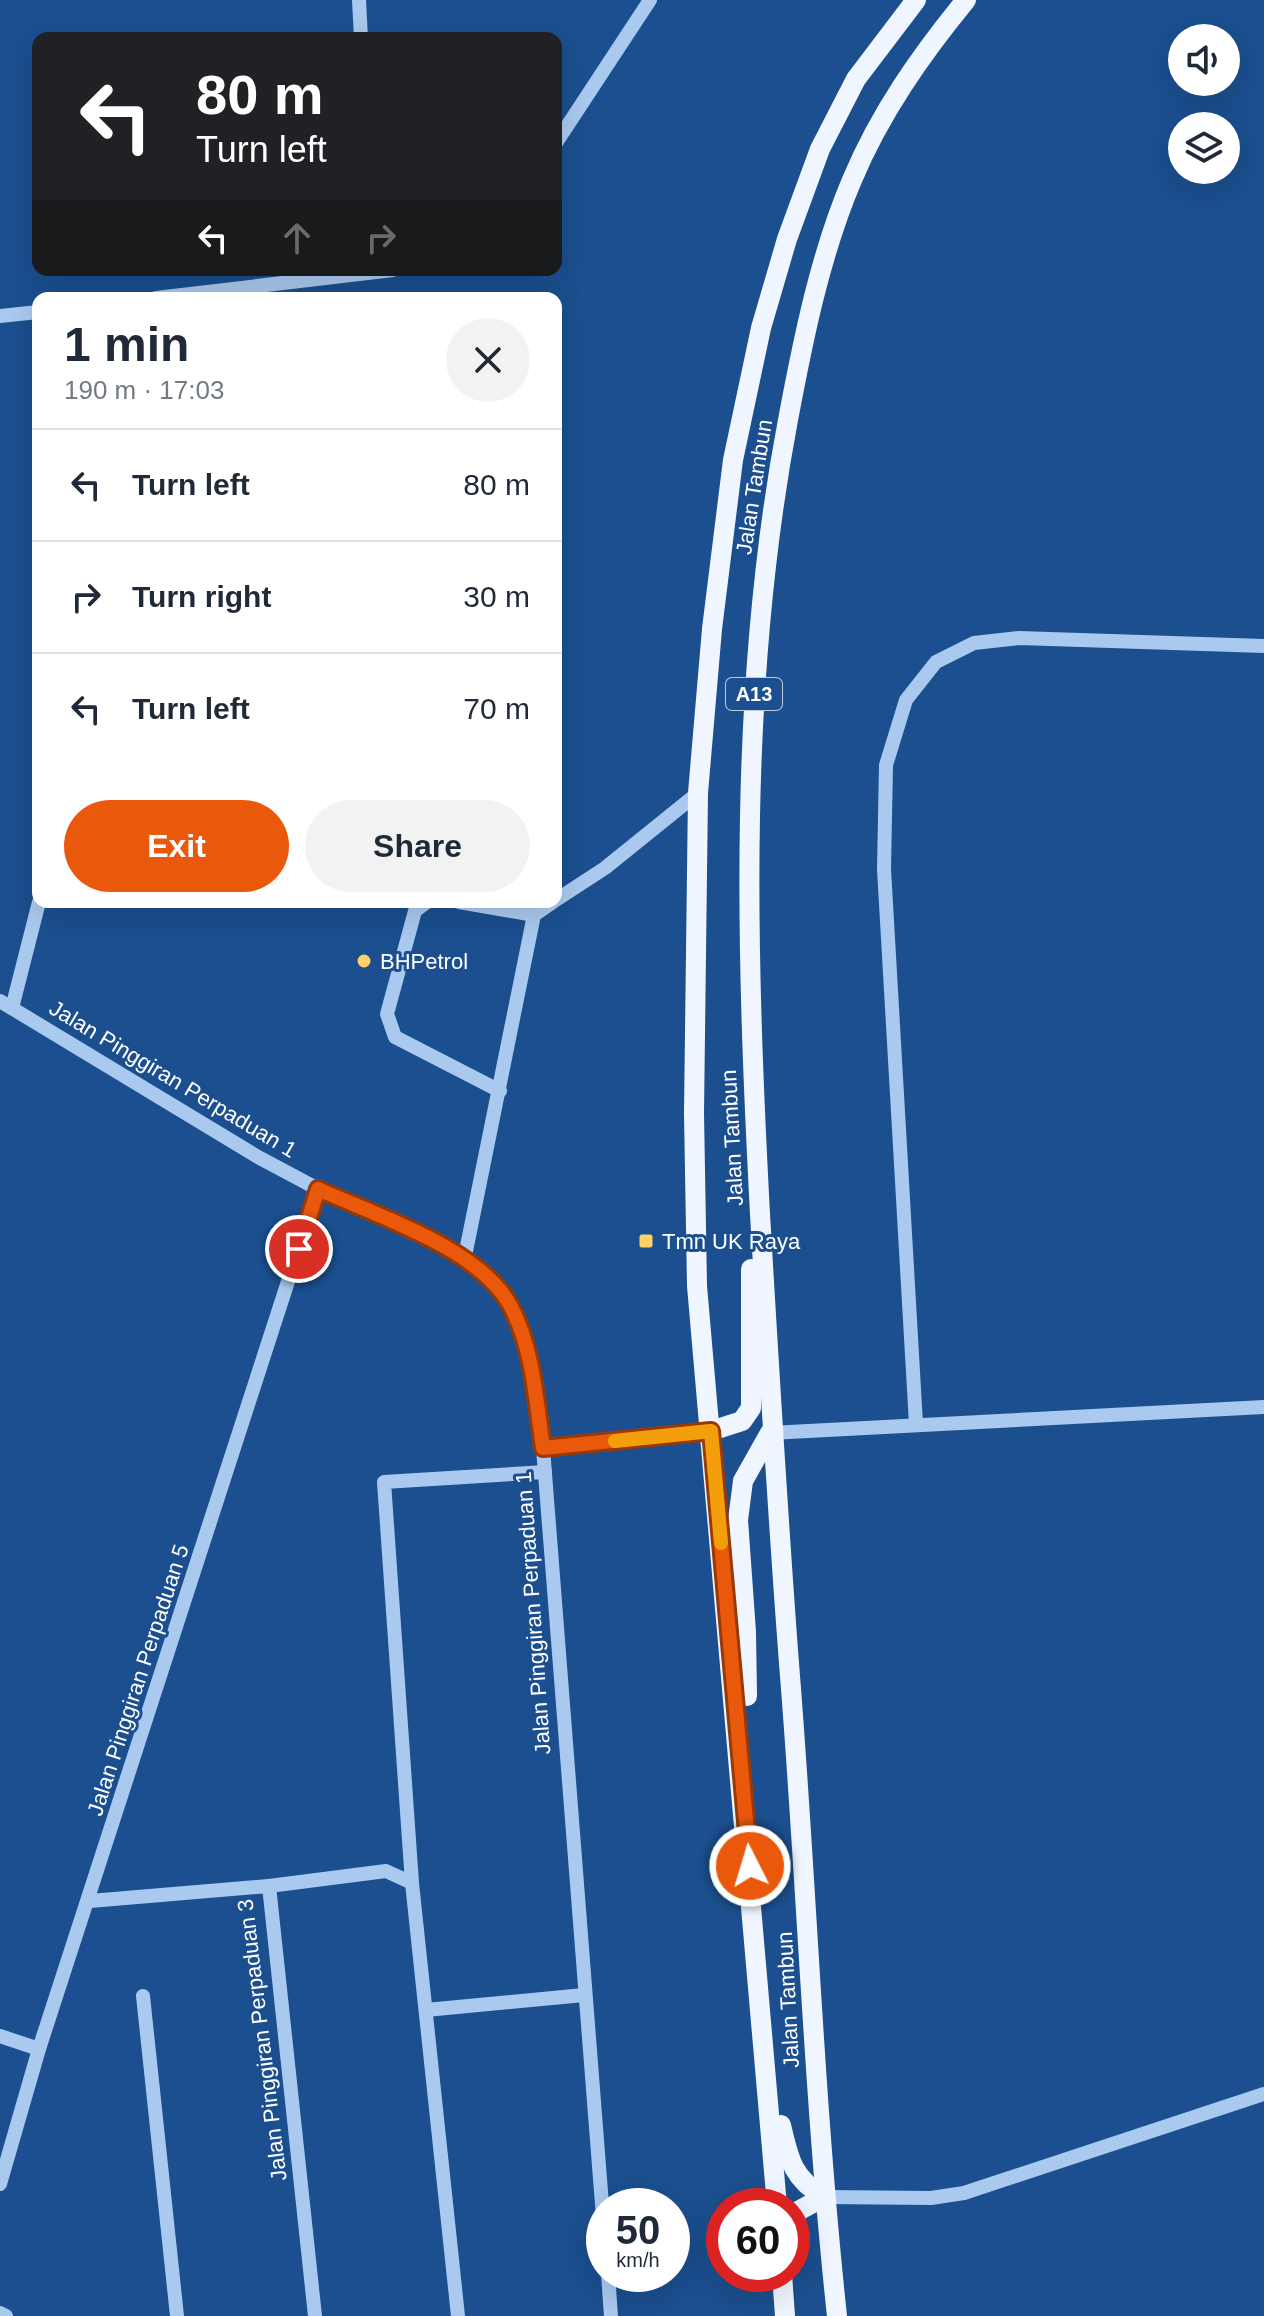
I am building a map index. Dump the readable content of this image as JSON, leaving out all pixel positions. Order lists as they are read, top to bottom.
{
  "streets": {
    "main road": ["Jalan Tambun", "A13"],
    "street": ["Jalan Pinggiran Perpaduan 1", "Jalan Pinggiran Perpaduan 5", "Jalan Pinggiran Perpaduan 3"]
  },
  "crossings": [
    ["Jalan Pinggiran Perpaduan 1", "Jalan Pinggiran Perpaduan 5"],
    ["Jalan Pinggiran Perpaduan 5", "Jalan Pinggiran Perpaduan 3"]
  ],
  "places": {
    "other": ["BHPetrol"],
    "transit": ["Tmn UK Raya"]
  },
  "page": {
    "turn": ["80 m", "Turn left"],
    "heading": ["1 min", "190 m · 17:03"],
    "list": [
      {
        "name": "Turn left",
        "value": "80 m"
      },
      {
        "name": "Turn right",
        "value": "30 m"
      },
      {
        "name": "Turn left",
        "value": "70 m"
      }
    ],
    "buttons": ["Exit", "Share"],
    "speed": "50 km/h",
    "limit": "60"
  }
}
